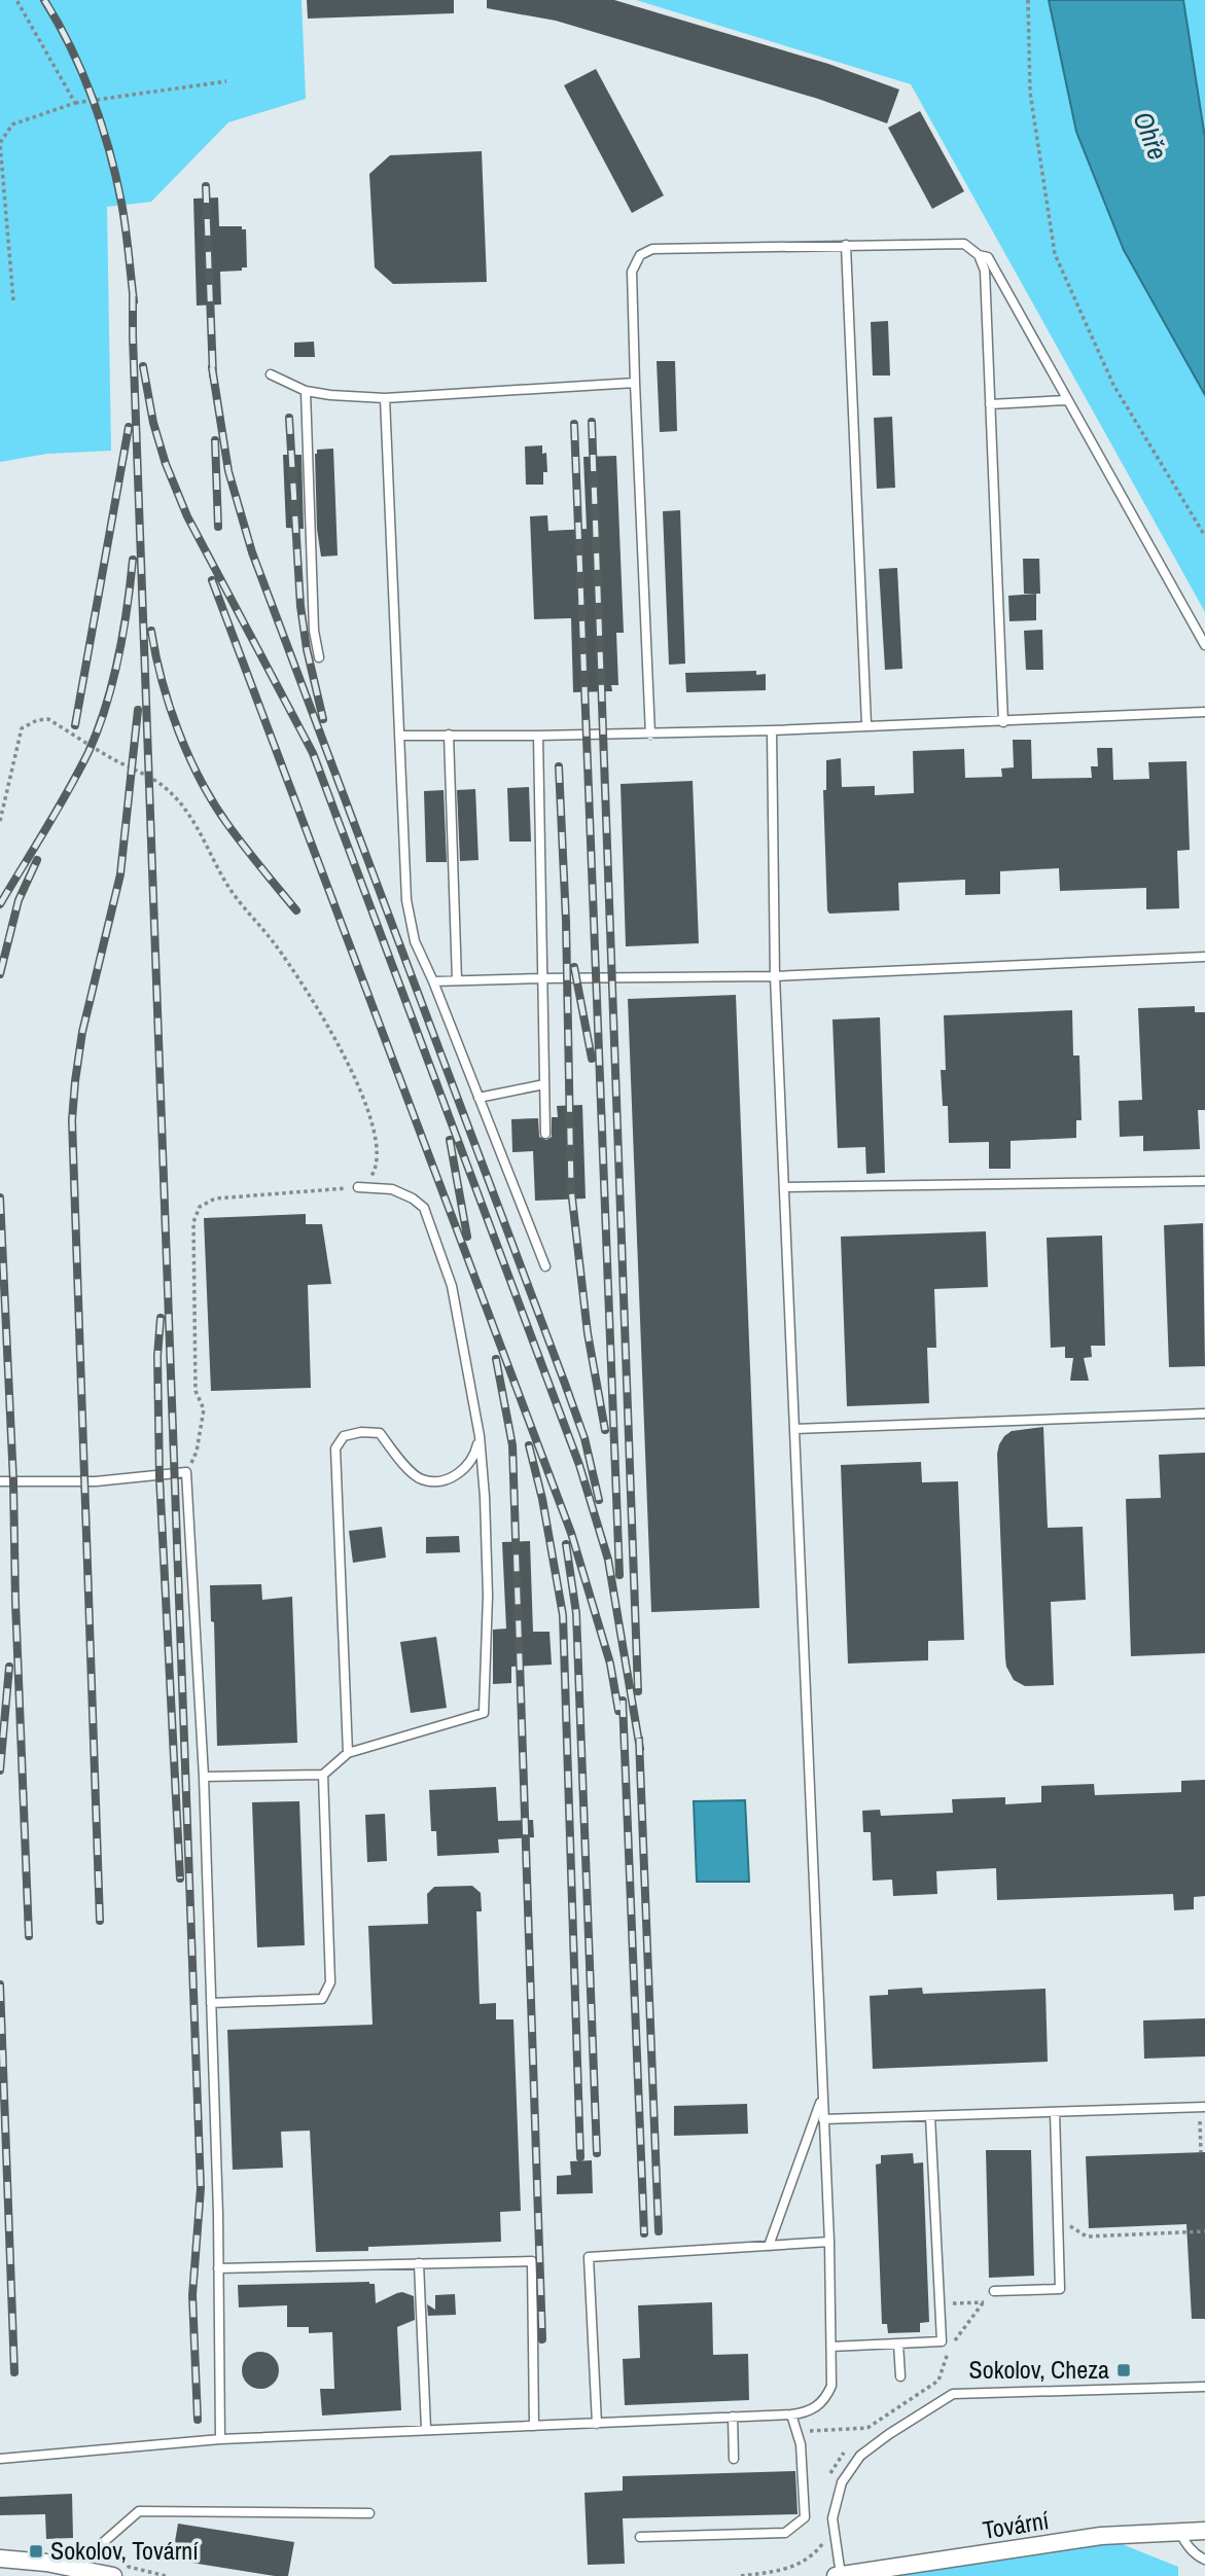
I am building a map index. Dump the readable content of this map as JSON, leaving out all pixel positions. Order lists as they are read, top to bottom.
{
  "streets": {
    "street": ["Tovární"]
  },
  "water": ["Ohře"],
  "places": {
    "transit": ["Sokolov, Cheza", "Sokolov, Tovární"]
  }
}
